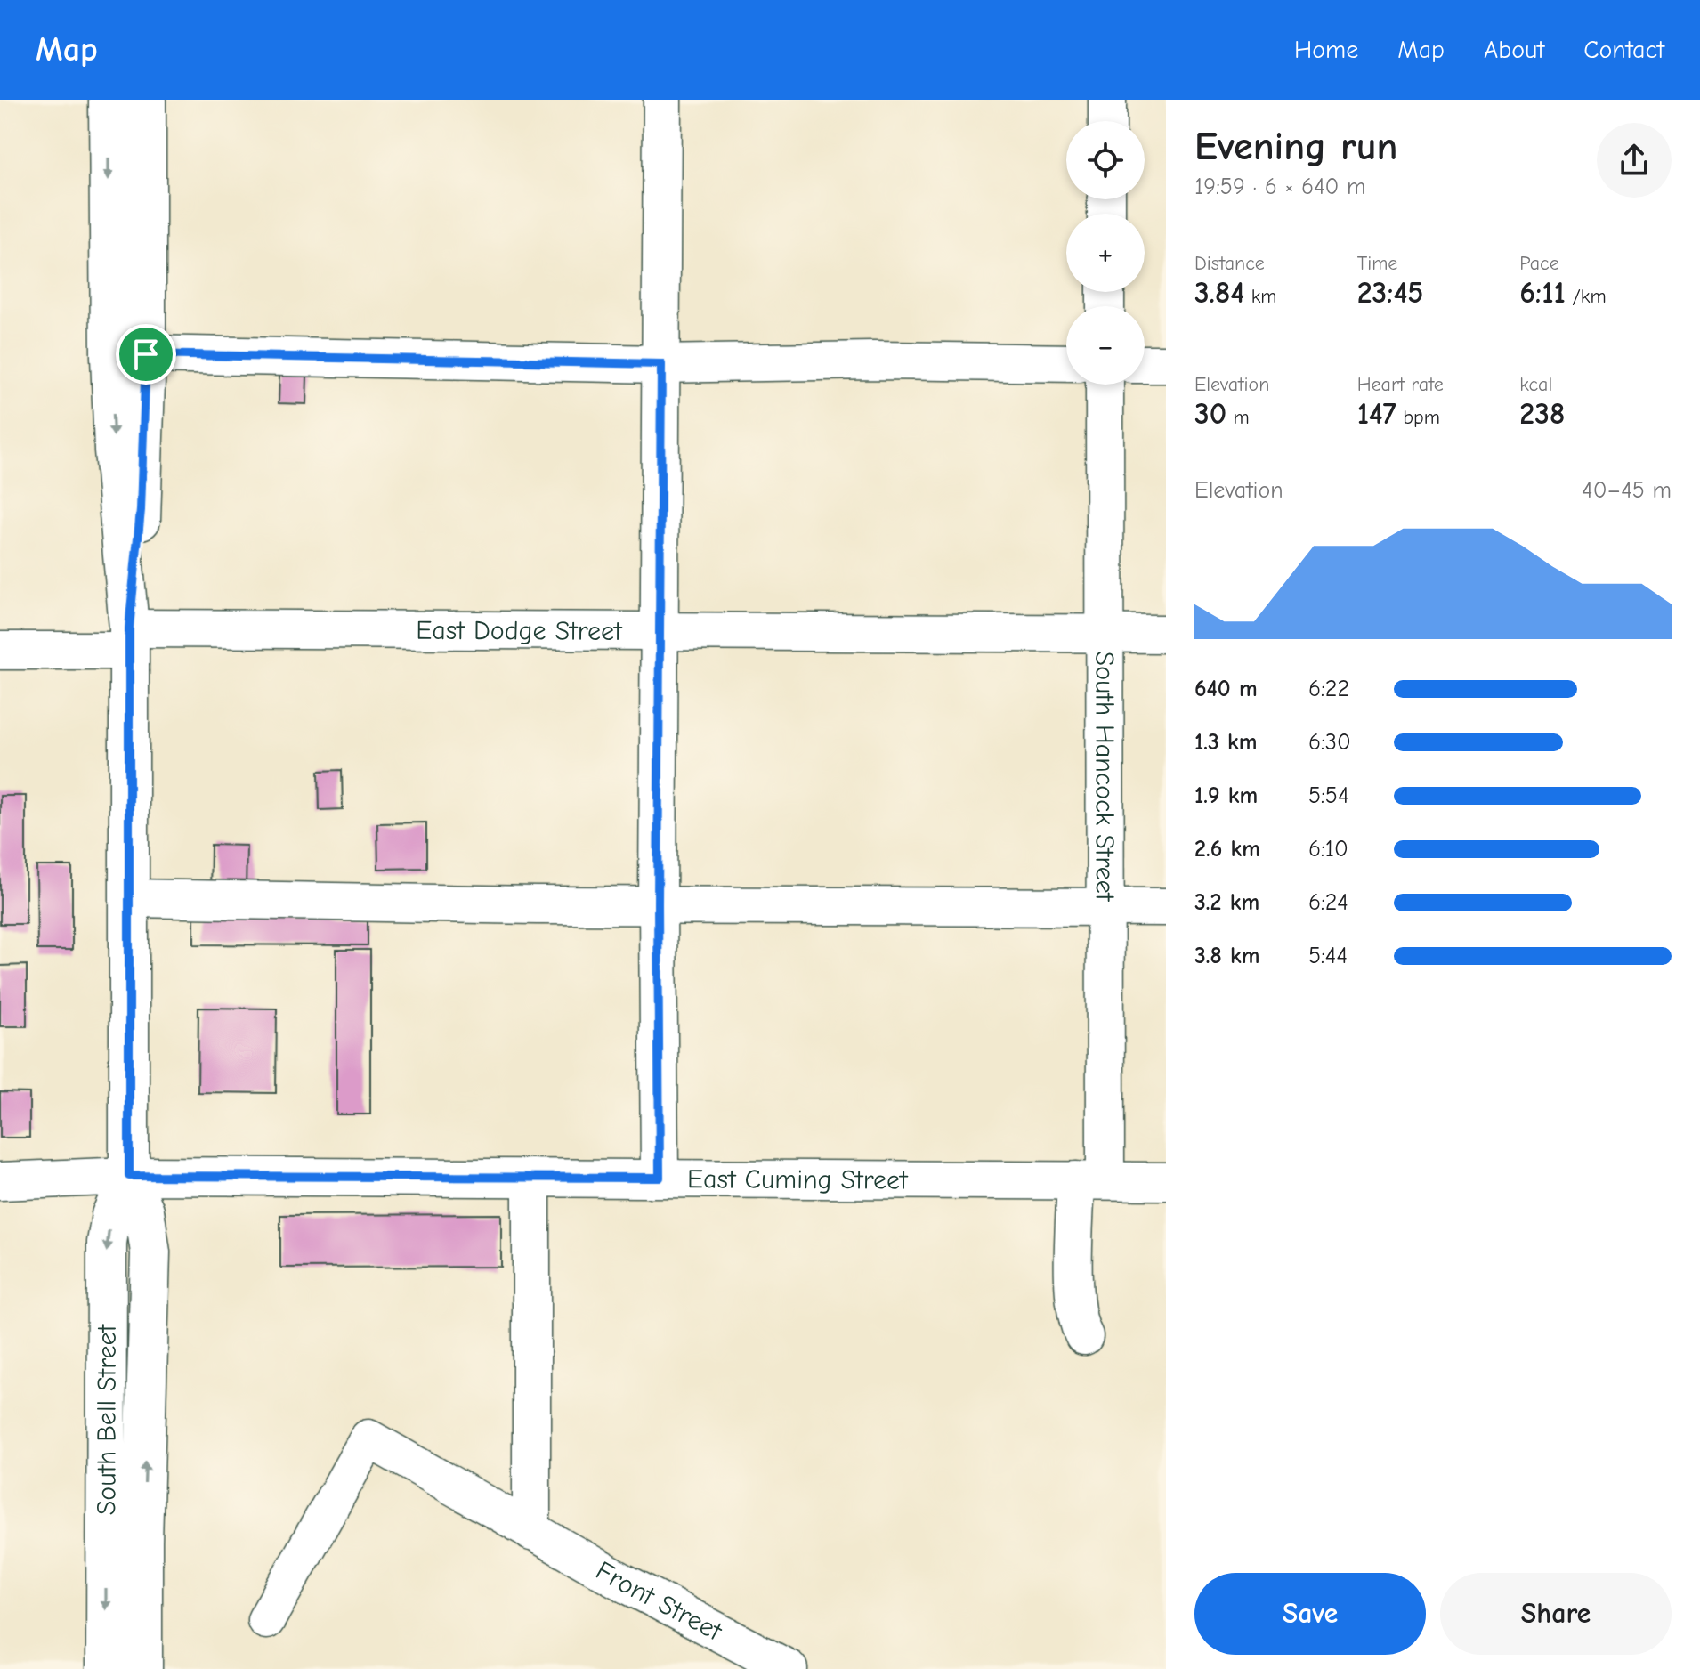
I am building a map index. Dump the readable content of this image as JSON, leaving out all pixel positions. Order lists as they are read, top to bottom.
{
  "streets": {
    "main road": ["South Bell Street"],
    "street": [
      "East Dodge Street",
      "South Hancock Street",
      "East Cuming Street",
      "Front Street"
    ]
  },
  "crossings": [
    ["East Dodge Street", "South Hancock Street"],
    ["East Dodge Street", "South Bell Street"],
    ["South Hancock Street", "East Cuming Street"],
    ["East Cuming Street", "South Bell Street"]
  ],
  "page": {
    "header": "Map",
    "nav": [
      "Home",
      "Map",
      "About",
      "Contact"
    ],
    "heading": ["Evening run", "19:59 · 6 × 640 m"],
    "map_buttons": ["+", "−"],
    "stats": [
      ["Distance", "3.84 km"],
      ["Time", "23:45"],
      ["Pace", "6:11 /km"],
      ["Elevation", "30 m"],
      ["Heart rate", "147 bpm"],
      ["kcal", "238"]
    ],
    "chart": ["Elevation", "40–45 m"],
    "list": [
      {
        "name": "640 m",
        "note": "6:22"
      },
      {
        "name": "1.3 km",
        "note": "6:30"
      },
      {
        "name": "1.9 km",
        "note": "5:54"
      },
      {
        "name": "2.6 km",
        "note": "6:10"
      },
      {
        "name": "3.2 km",
        "note": "6:24"
      },
      {
        "name": "3.8 km",
        "note": "5:44"
      }
    ],
    "buttons": ["Save", "Share"]
  }
}
